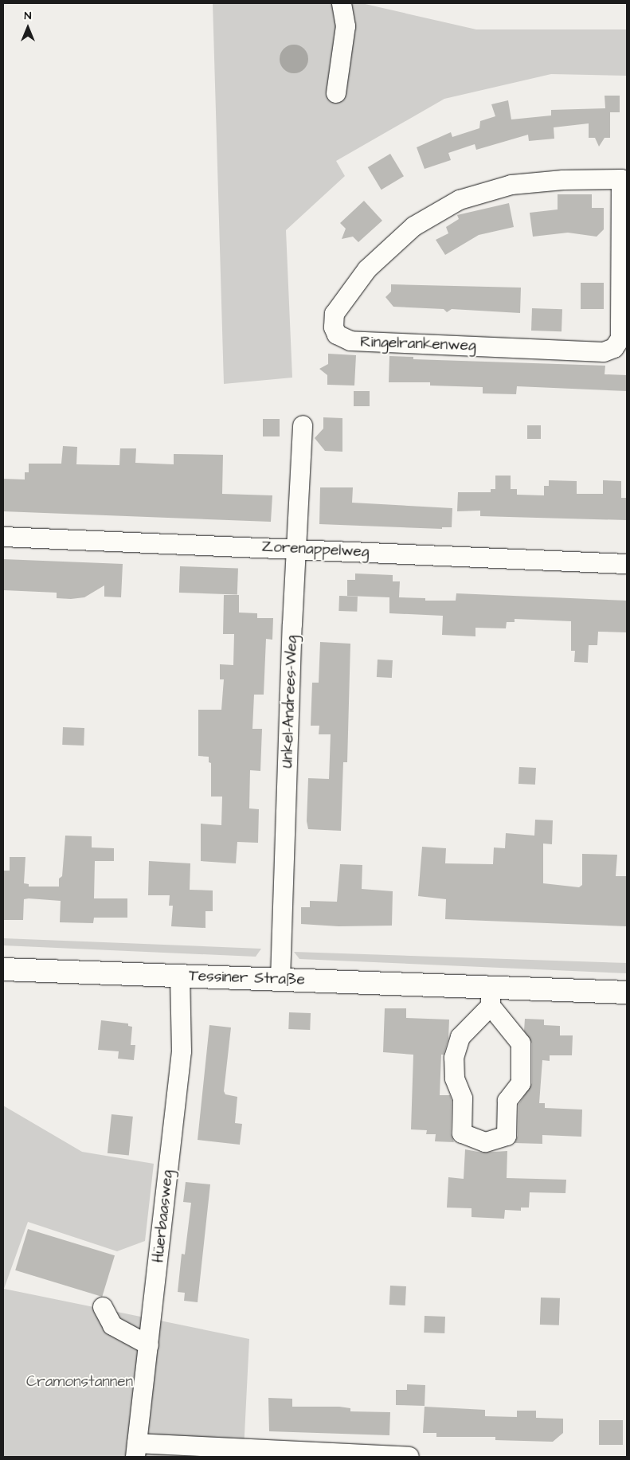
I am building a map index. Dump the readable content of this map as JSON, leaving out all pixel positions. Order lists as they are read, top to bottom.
{
  "streets": {
    "main road": ["Tessiner Straße"],
    "street": [
      "Ringelrankenweg",
      "Zorenappelweg",
      "Unkel-Andrees-Weg",
      "Hüerbaasweg"
    ]
  },
  "crossings": [
    ["Zorenappelweg", "Unkel-Andrees-Weg"],
    ["Unkel-Andrees-Weg", "Tessiner Straße"],
    ["Tessiner Straße", "Hüerbaasweg"]
  ],
  "parks": ["Cramonstannen"],
  "north": "top"
}
